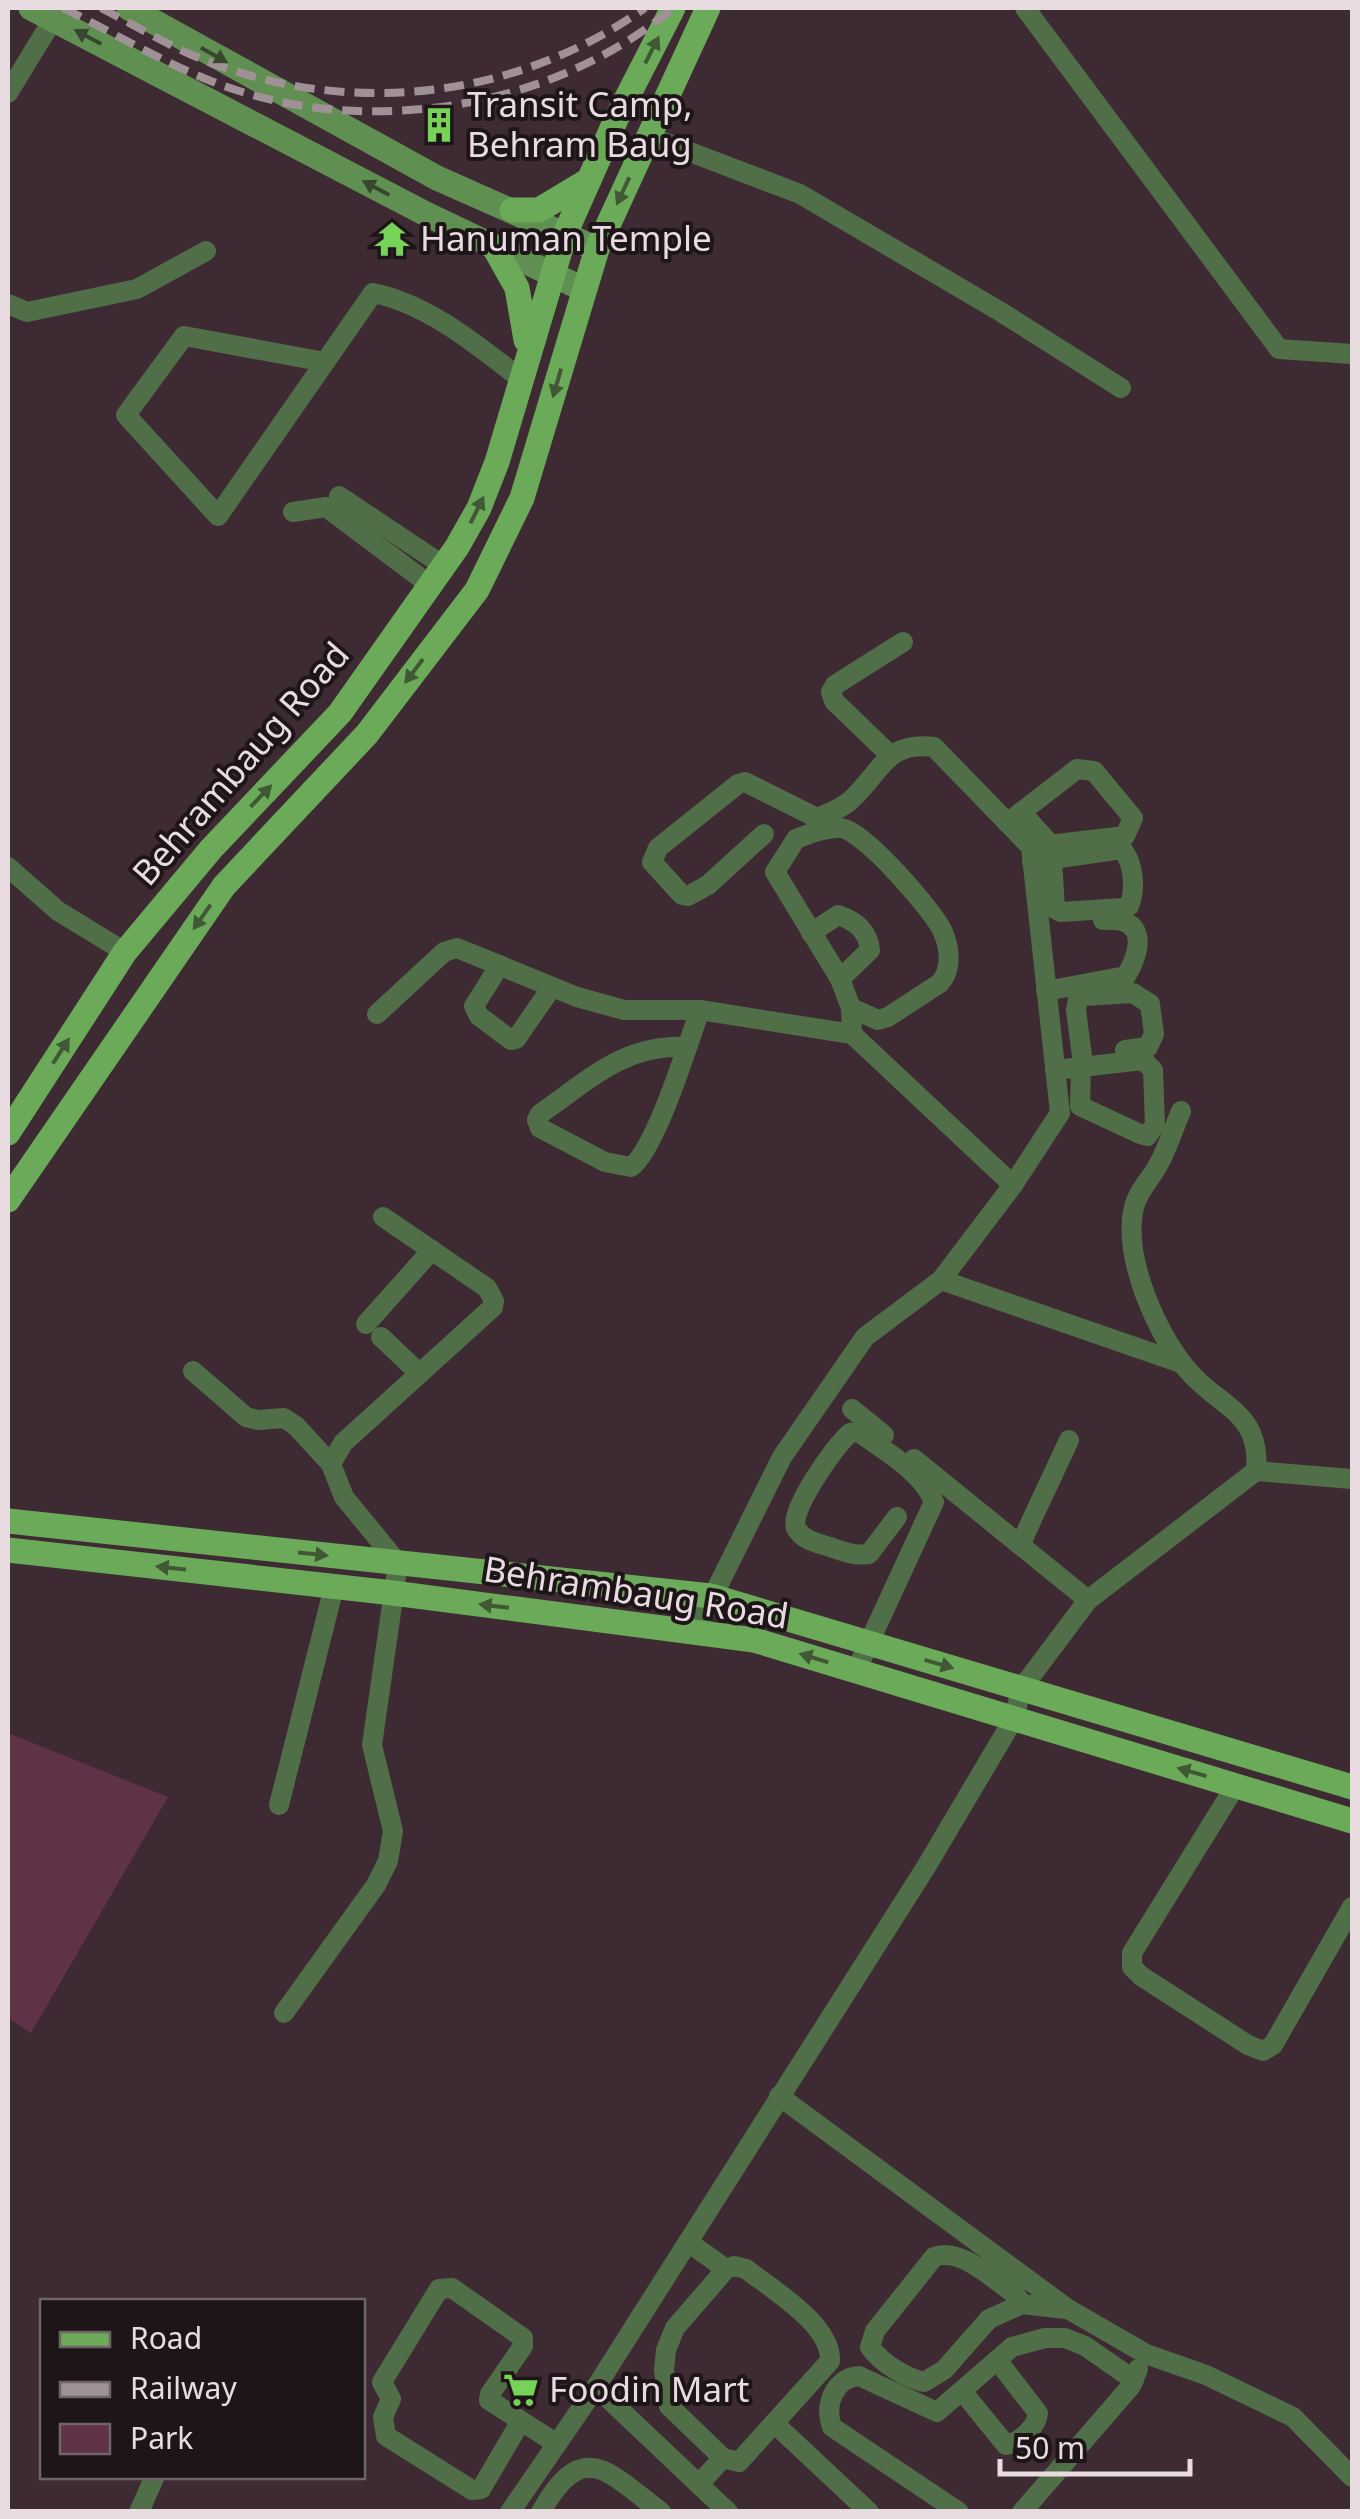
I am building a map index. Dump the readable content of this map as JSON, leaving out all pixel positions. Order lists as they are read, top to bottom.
{
  "streets": {
    "main road": ["Behrambaug Road"]
  },
  "places": {
    "building": ["Transit Camp, Behram Baug"],
    "temple": ["Hanuman Temple"],
    "supermarket": ["Foodin Mart"]
  },
  "legend": ["Road", "Railway", "Park"],
  "scale_bar": "50 m"
}
